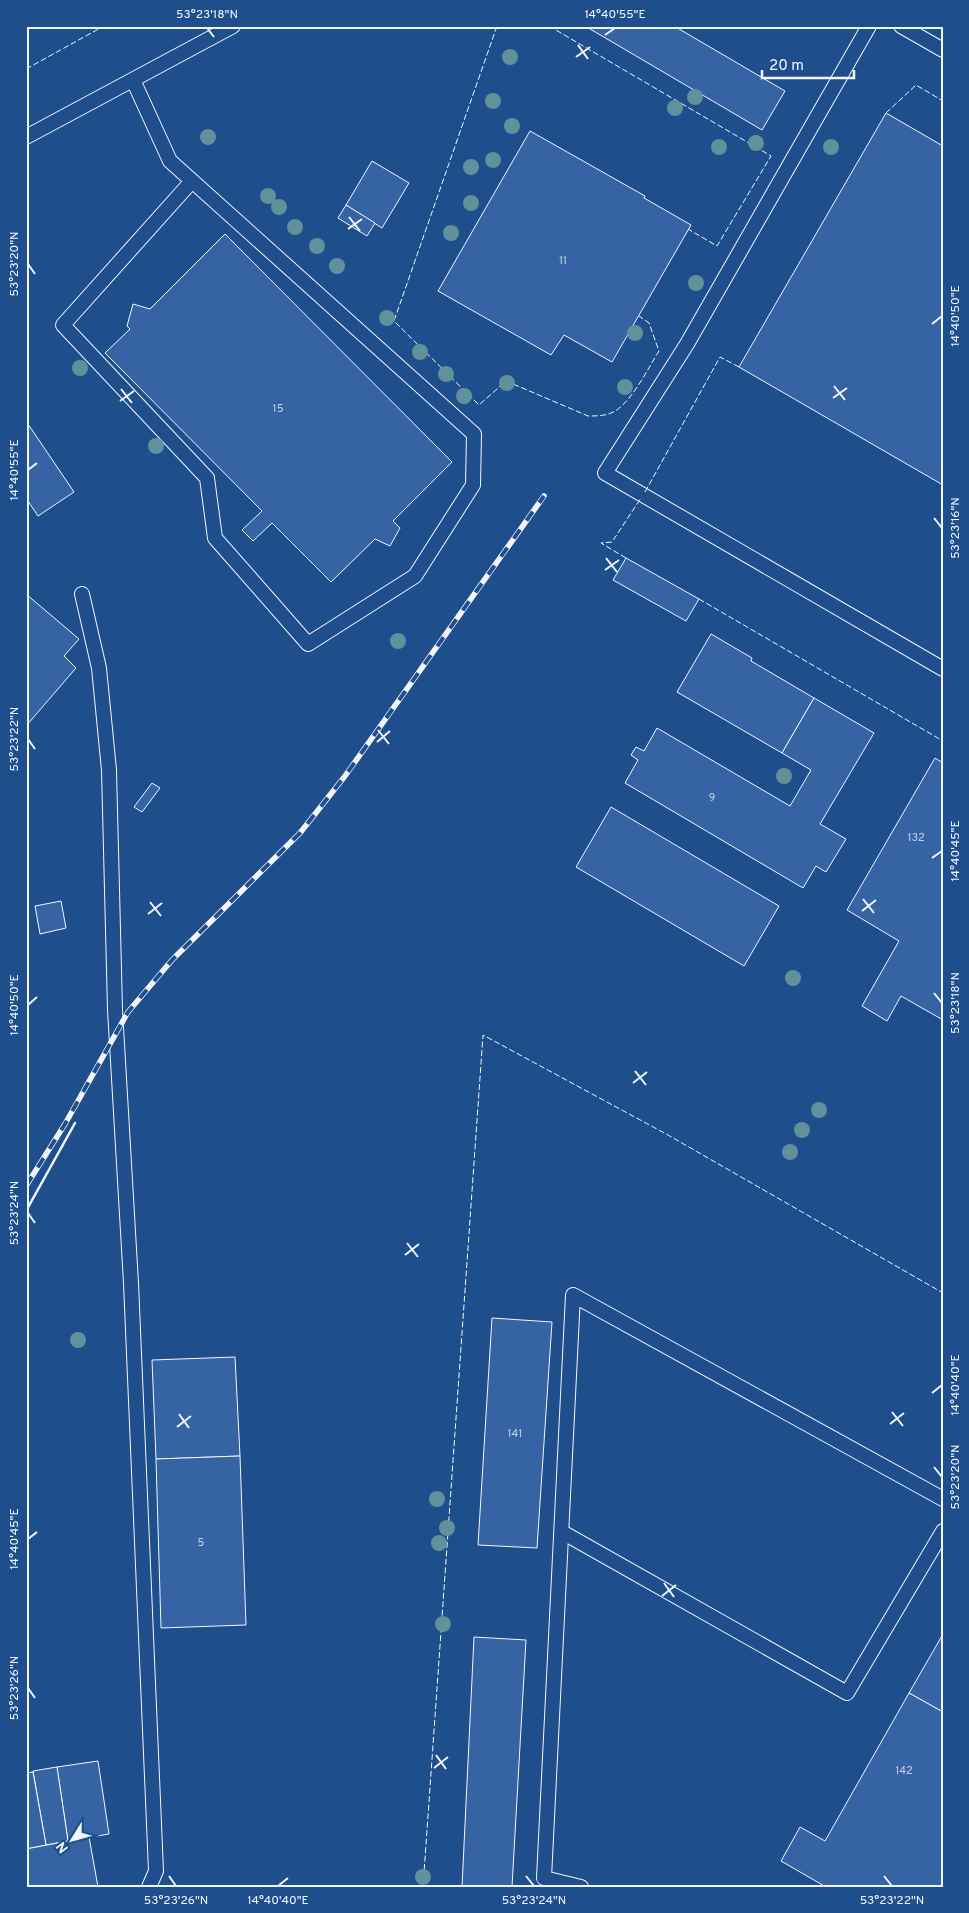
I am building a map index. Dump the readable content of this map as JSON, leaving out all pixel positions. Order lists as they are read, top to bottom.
{
  "house_numbers": [
    "11",
    "15",
    "9",
    "132",
    "141",
    "5",
    "142"
  ],
  "scale_bar": "20 m",
  "north": "bottom left",
  "coordinates": [
    "53°23'18\"N",
    "14°40'55\"E",
    "53°23'20\"N",
    "14°40'50\"E",
    "53°23'16\"N",
    "53°23'22\"N",
    "14°40'45\"E",
    "53°23'24\"N",
    "14°40'40\"E",
    "53°23'26\"N"
  ]
}
